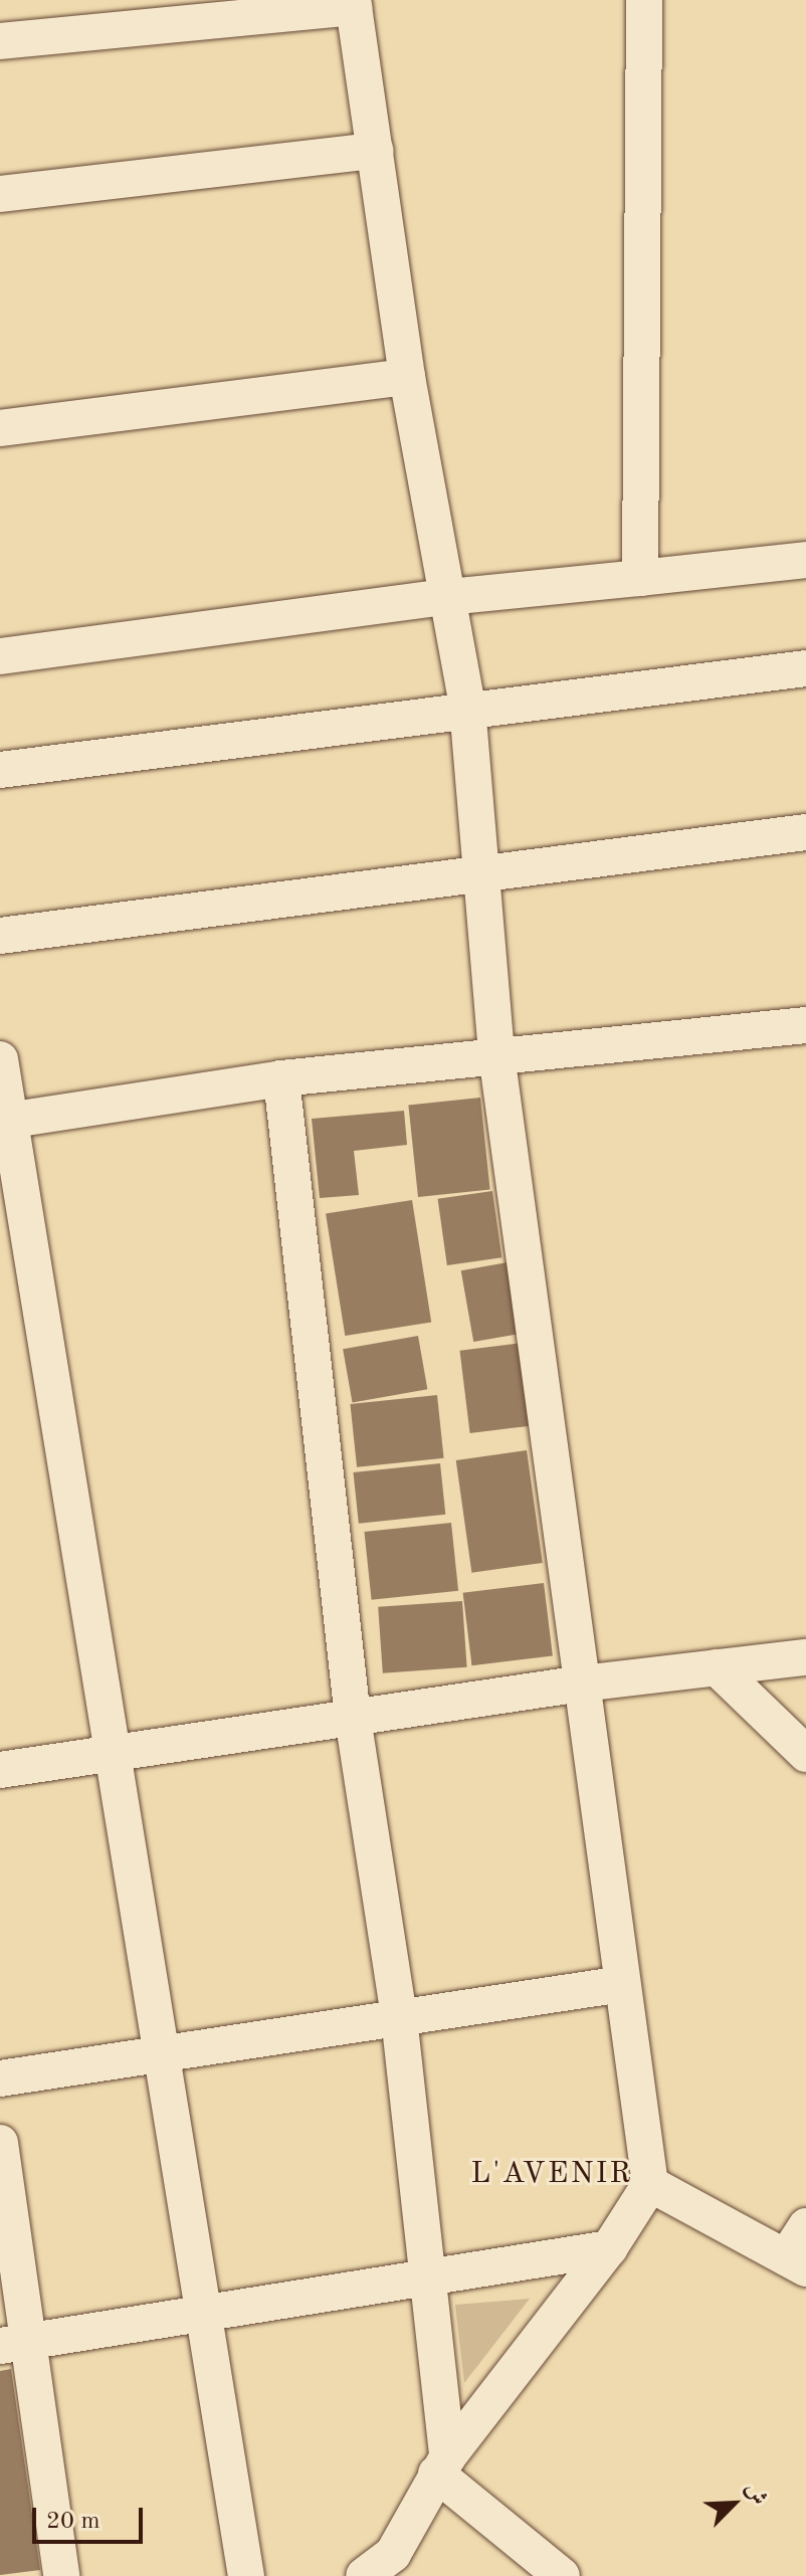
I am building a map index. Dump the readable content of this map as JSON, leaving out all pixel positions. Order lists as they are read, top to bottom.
{
  "districts": ["L'AVENIR"],
  "scale_bar": "20 m",
  "north": "top right"
}
